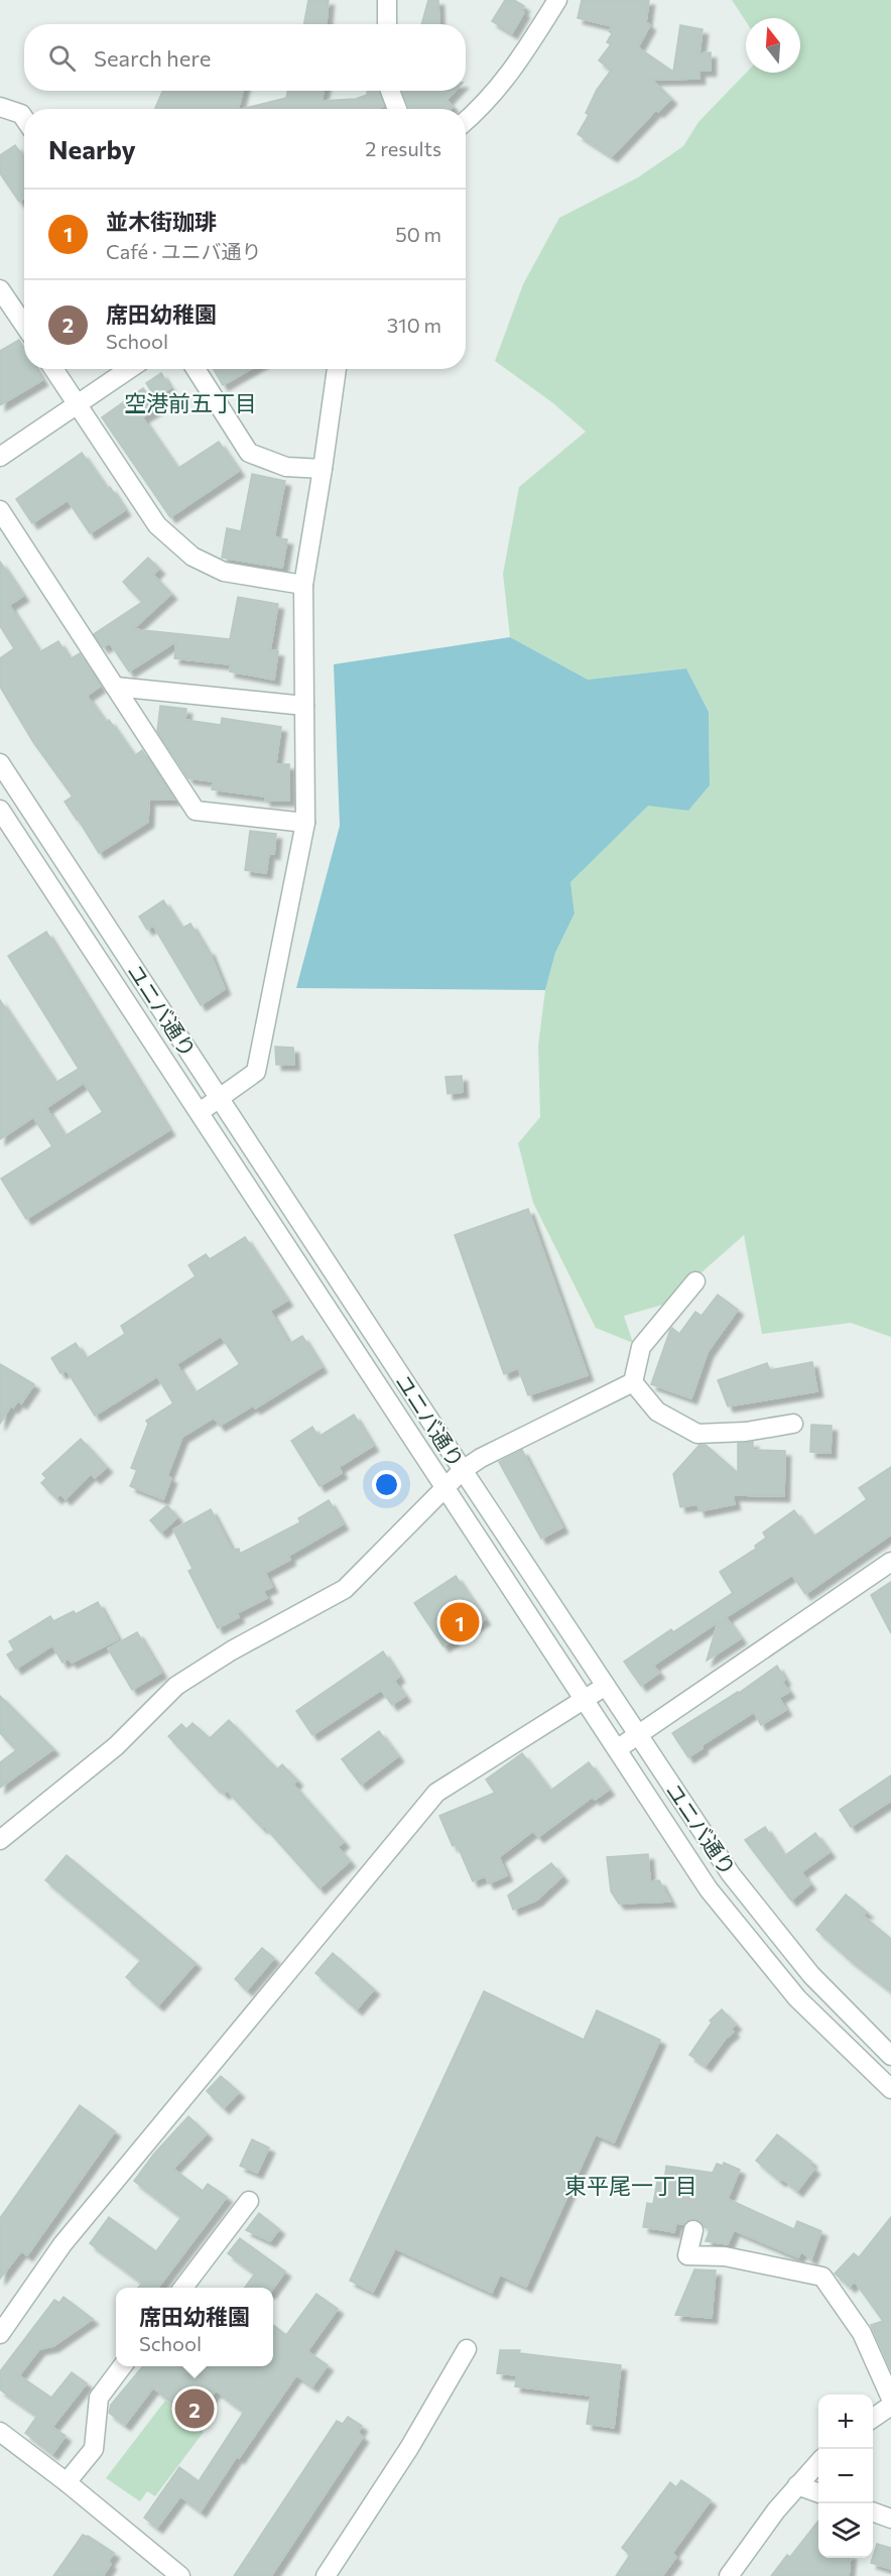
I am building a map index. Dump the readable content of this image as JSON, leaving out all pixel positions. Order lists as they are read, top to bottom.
{
  "streets": {
    "street": ["ユニバ通り"]
  },
  "districts": ["空港前五丁目", "東平尾一丁目"],
  "north": "top",
  "page": {
    "search": "Search here",
    "heading": ["Nearby", "2 results"],
    "list": [
      {
        "mark": "1",
        "name": "並木街珈琲",
        "note": "Café · ユニバ通り",
        "value": "50 m"
      },
      {
        "mark": "2",
        "name": "席田幼稚園",
        "note": "School",
        "value": "310 m"
      }
    ],
    "pins": ["1", "2"],
    "popup": ["席田幼稚園", "School"],
    "map_buttons": ["+", "−"]
  }
}
